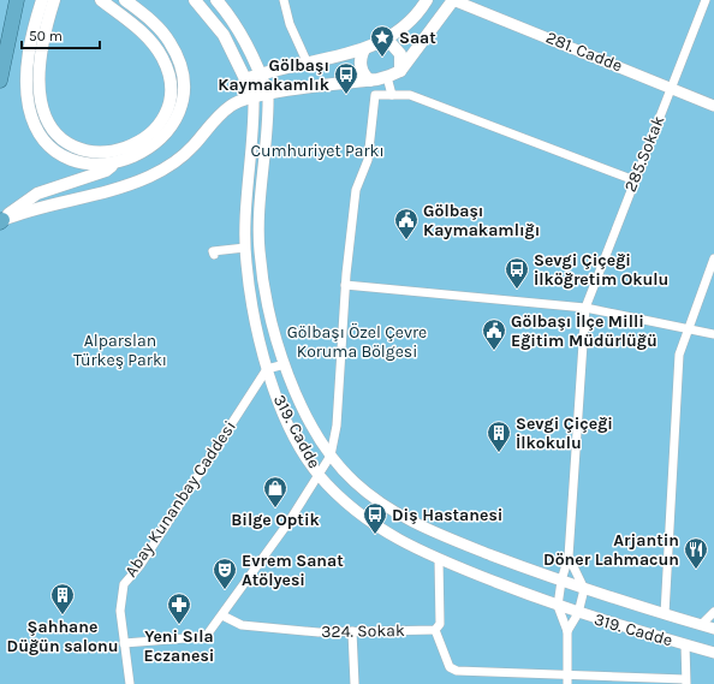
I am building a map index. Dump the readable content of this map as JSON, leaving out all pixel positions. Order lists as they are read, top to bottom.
{
  "streets": {
    "main road": ["319. Cadde"],
    "street": [
      "281. Cadde",
      "285.Sokak",
      "Abay Kunanbay Caddesi",
      "324. Sokak"
    ]
  },
  "crossings": [
    ["281. Cadde", "285.Sokak"],
    ["285.Sokak", "319. Cadde"],
    ["319. Cadde", "Abay Kunanbay Caddesi"]
  ],
  "parks": ["Cumhuriyet Parkı", "Gölbaşı Özel Çevre Koruma Bölgesi", "Alparslan Türkeş Parkı"],
  "places": {
    "place": ["Saat"],
    "bus stop": ["Gölbaşı Kaymakamlık", "Sevgi Çiçeği İlköğretim Okulu", "Diş Hastanesi"],
    "public building": ["Gölbaşı Kaymakamlığı", "Gölbaşı İlçe Milli Eğitim Müdürlüğü"],
    "building": ["Sevgi Çiçeği İlkokulu", "Şahhane Düğün salonu"],
    "shop": ["Bilge Optik"],
    "restaurant": ["Arjantin Döner Lahmacun"],
    "theatre": ["Evrem Sanat Atölyesi"],
    "pharmacy": ["Yeni Sıla Eczanesi"]
  },
  "scale_bar": "50 m"
}
